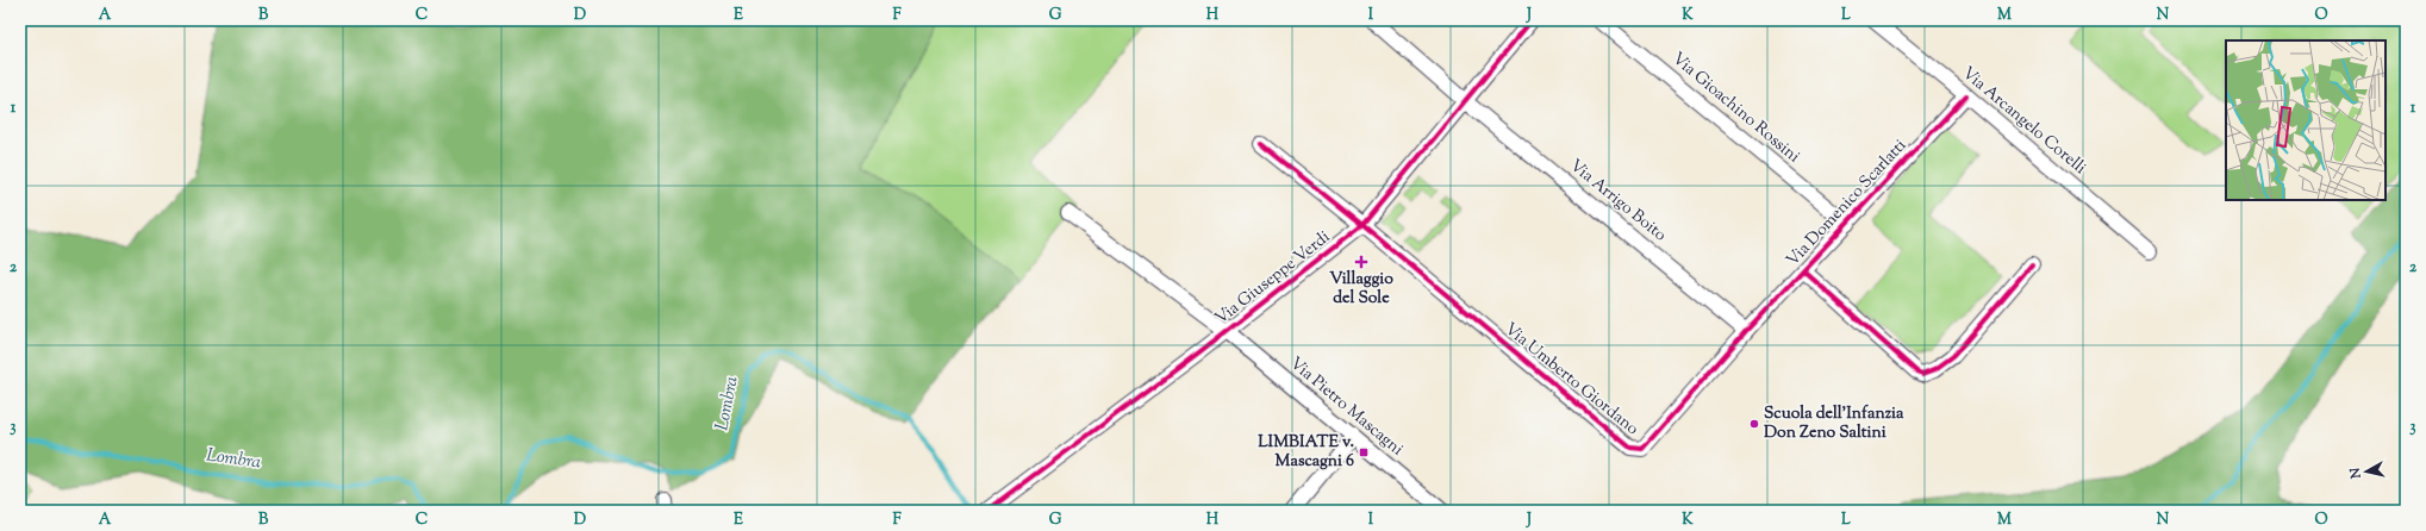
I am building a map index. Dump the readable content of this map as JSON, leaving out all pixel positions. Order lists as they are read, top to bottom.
{
  "streets": {
    "street": [
      "Via Gioachino Rossini",
      "Via Arcangelo Corelli",
      "Via Arrigo Boito",
      "Via Domenico Scarlatti",
      "Via Giuseppe Verdi",
      "Via Umberto Giordano",
      "Via Pietro Mascagni"
    ]
  },
  "crossings": [
    ["Via Gioachino Rossini", "Via Domenico Scarlatti"],
    ["Via Arcangelo Corelli", "Via Domenico Scarlatti"],
    ["Via Arrigo Boito", "Via Domenico Scarlatti"],
    ["Via Arrigo Boito", "Via Giuseppe Verdi"],
    ["Via Arrigo Boito", "Via Umberto Giordano"],
    ["Via Domenico Scarlatti", "Via Umberto Giordano"],
    ["Via Giuseppe Verdi", "Via Umberto Giordano"],
    ["Via Giuseppe Verdi", "Via Pietro Mascagni"]
  ],
  "water": ["Lombra"],
  "places": {
    "health": ["Villaggio del Sole"],
    "other": ["Scuola dell'Infanzia Don Zeno Saltini"],
    "transit": ["LIMBIATE v. Mascagni 6"]
  },
  "north": "left",
  "grid": {
    "columns": [
      "A",
      "B",
      "C",
      "D",
      "E",
      "F",
      "G",
      "H",
      "I",
      "J",
      "K",
      "L",
      "M",
      "N",
      "O"
    ],
    "rows": ["1", "2", "3"]
  }
}
